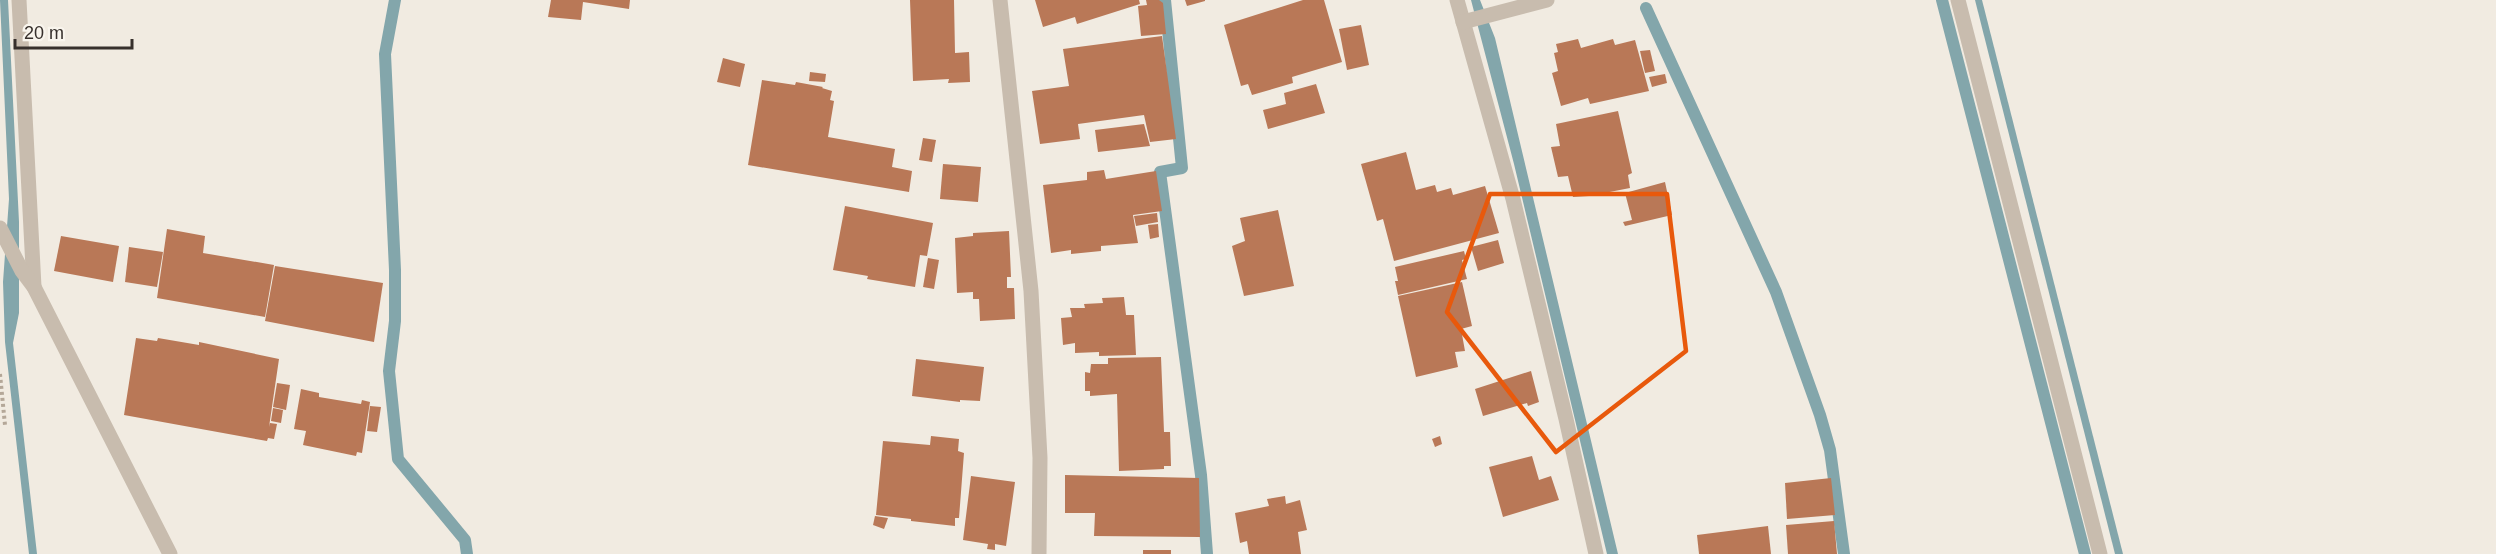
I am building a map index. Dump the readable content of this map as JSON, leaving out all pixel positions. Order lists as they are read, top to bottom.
{
  "scale_bar": "20 m"
}
